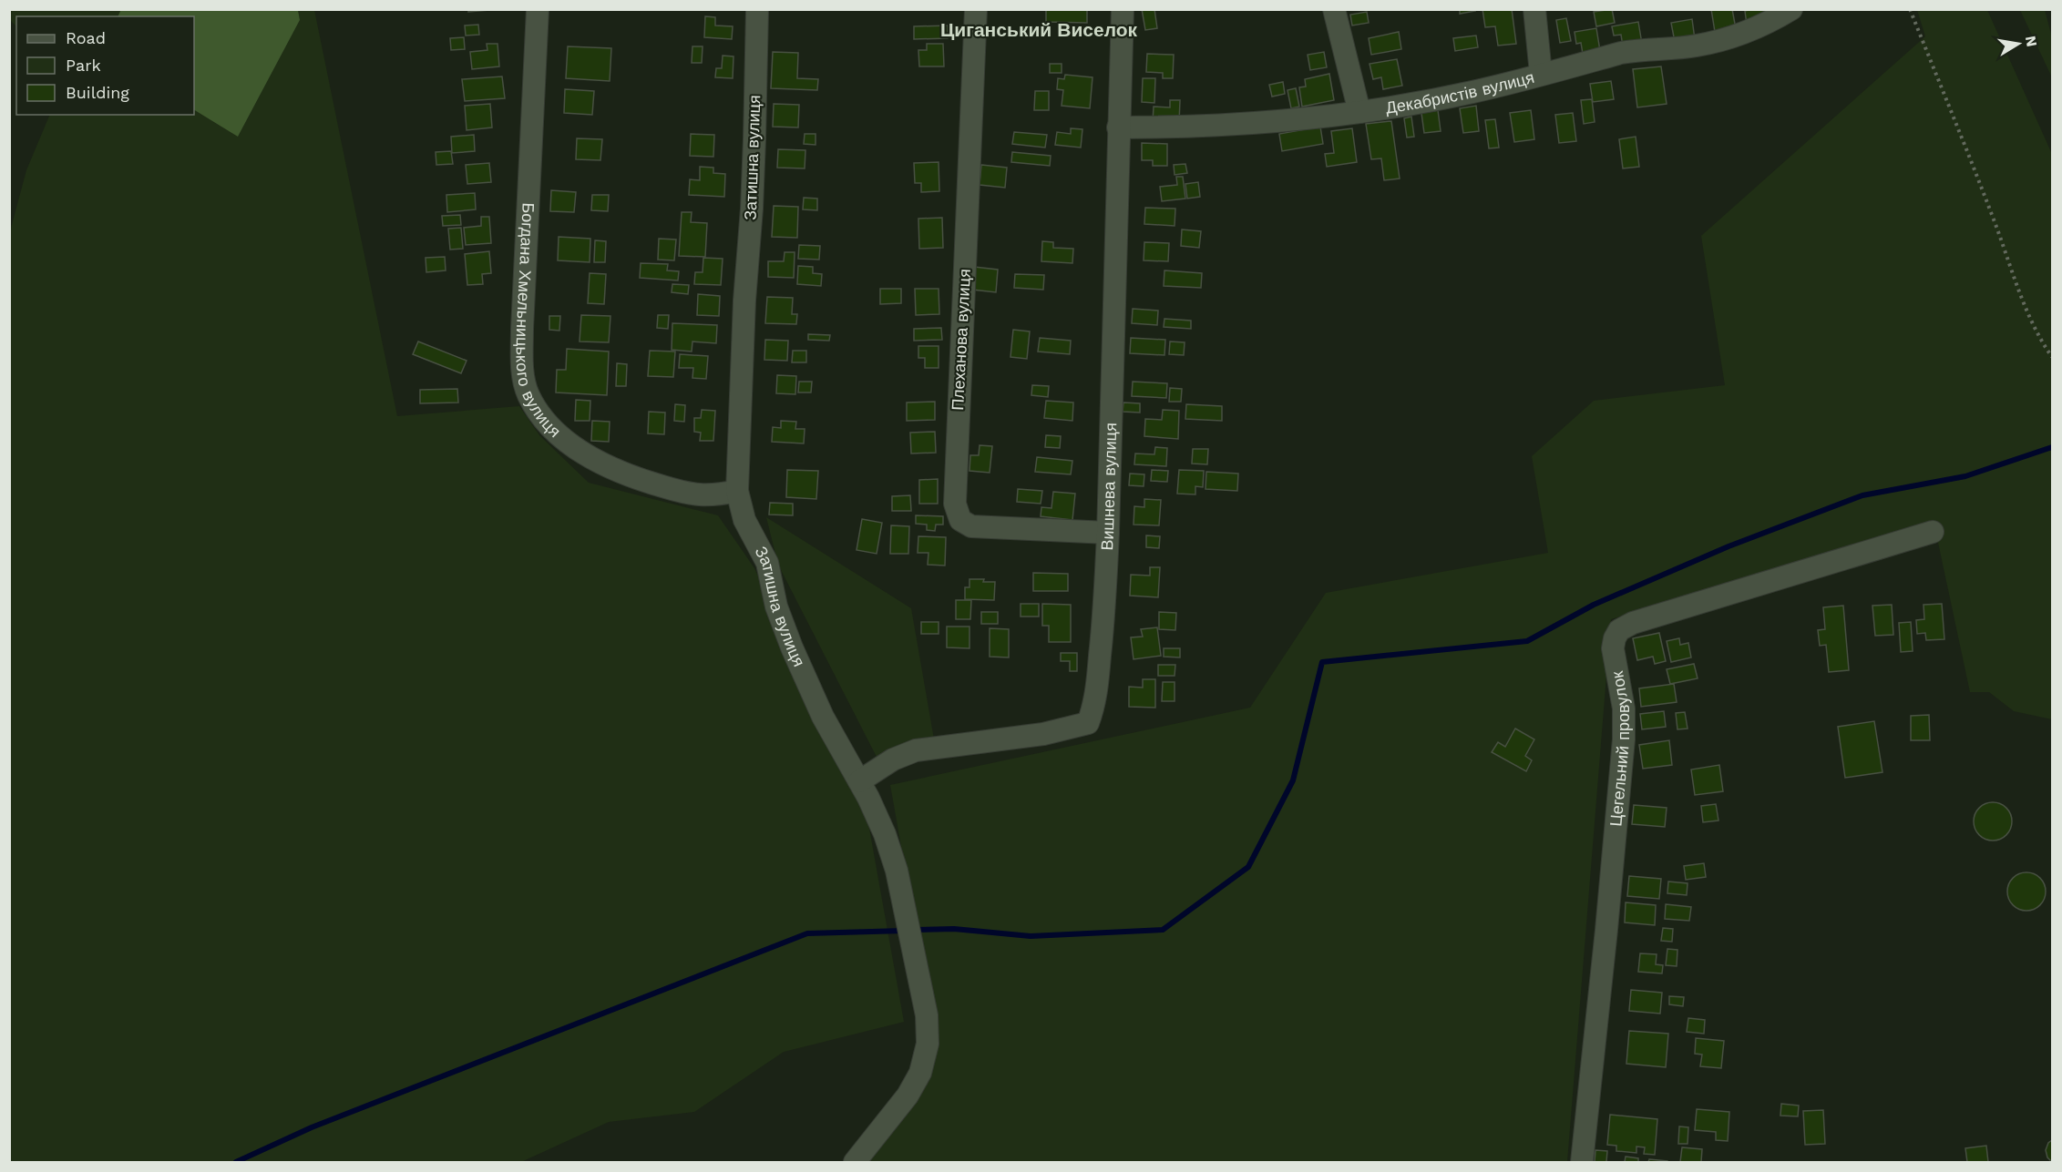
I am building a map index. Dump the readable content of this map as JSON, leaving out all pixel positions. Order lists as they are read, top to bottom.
{
  "streets": {
    "street": [
      "Декабристів вулиця",
      "Затишна вулиця",
      "Богдана Хмельницького вулиця",
      "Плеханова вулиця",
      "Вишнева вулиця",
      "Цегельний провулок"
    ]
  },
  "crossings": [
    ["Декабристів вулиця", "Вишнева вулиця"],
    ["Затишна вулиця", "Богдана Хмельницького вулиця"],
    ["Затишна вулиця", "Вишнева вулиця"],
    ["Плеханова вулиця", "Вишнева вулиця"]
  ],
  "districts": ["Циганський Виселок"],
  "legend": ["Road", "Park", "Building"],
  "north": "right"
}
